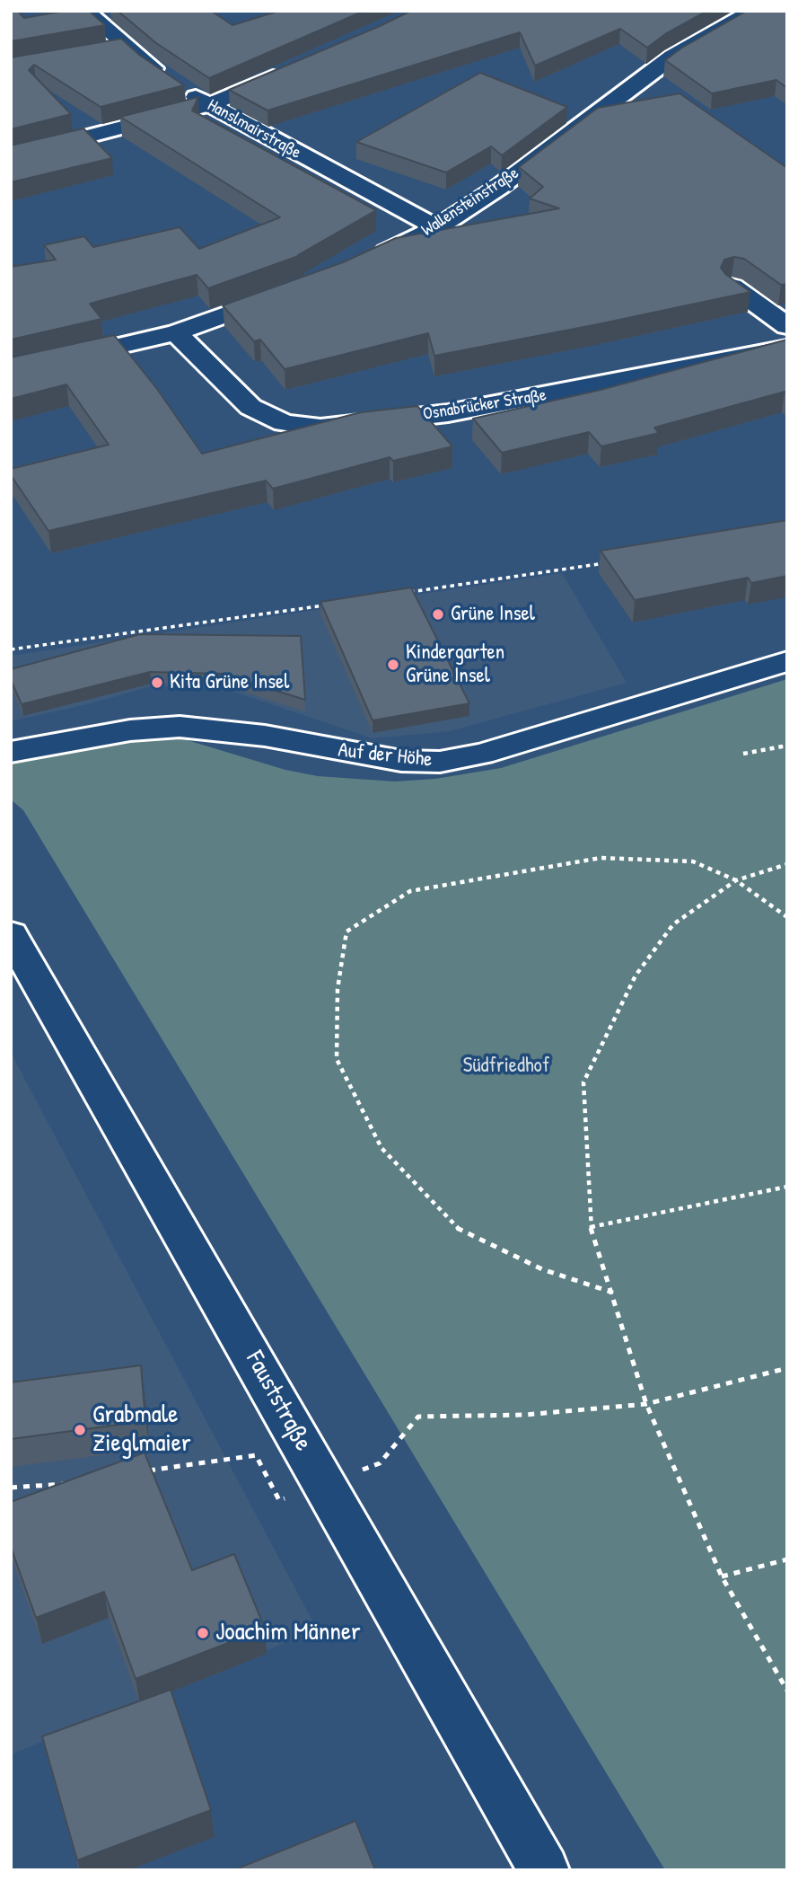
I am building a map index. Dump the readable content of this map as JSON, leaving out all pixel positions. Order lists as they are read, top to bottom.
{
  "streets": {
    "street": [
      "Hanslmairstraße",
      "Wallensteinstraße",
      "Osnabrücker Straße",
      "Auf der Höhe",
      "Fauststraße"
    ]
  },
  "crossings": [
    ["Hanslmairstraße", "Wallensteinstraße"]
  ],
  "parks": ["Südfriedhof"],
  "places": [
    "Grüne Insel",
    "Kindergarten Grüne Insel",
    "Kita Grüne Insel",
    "Grabmale Zieglmaier",
    "Joachim Männer"
  ]
}
